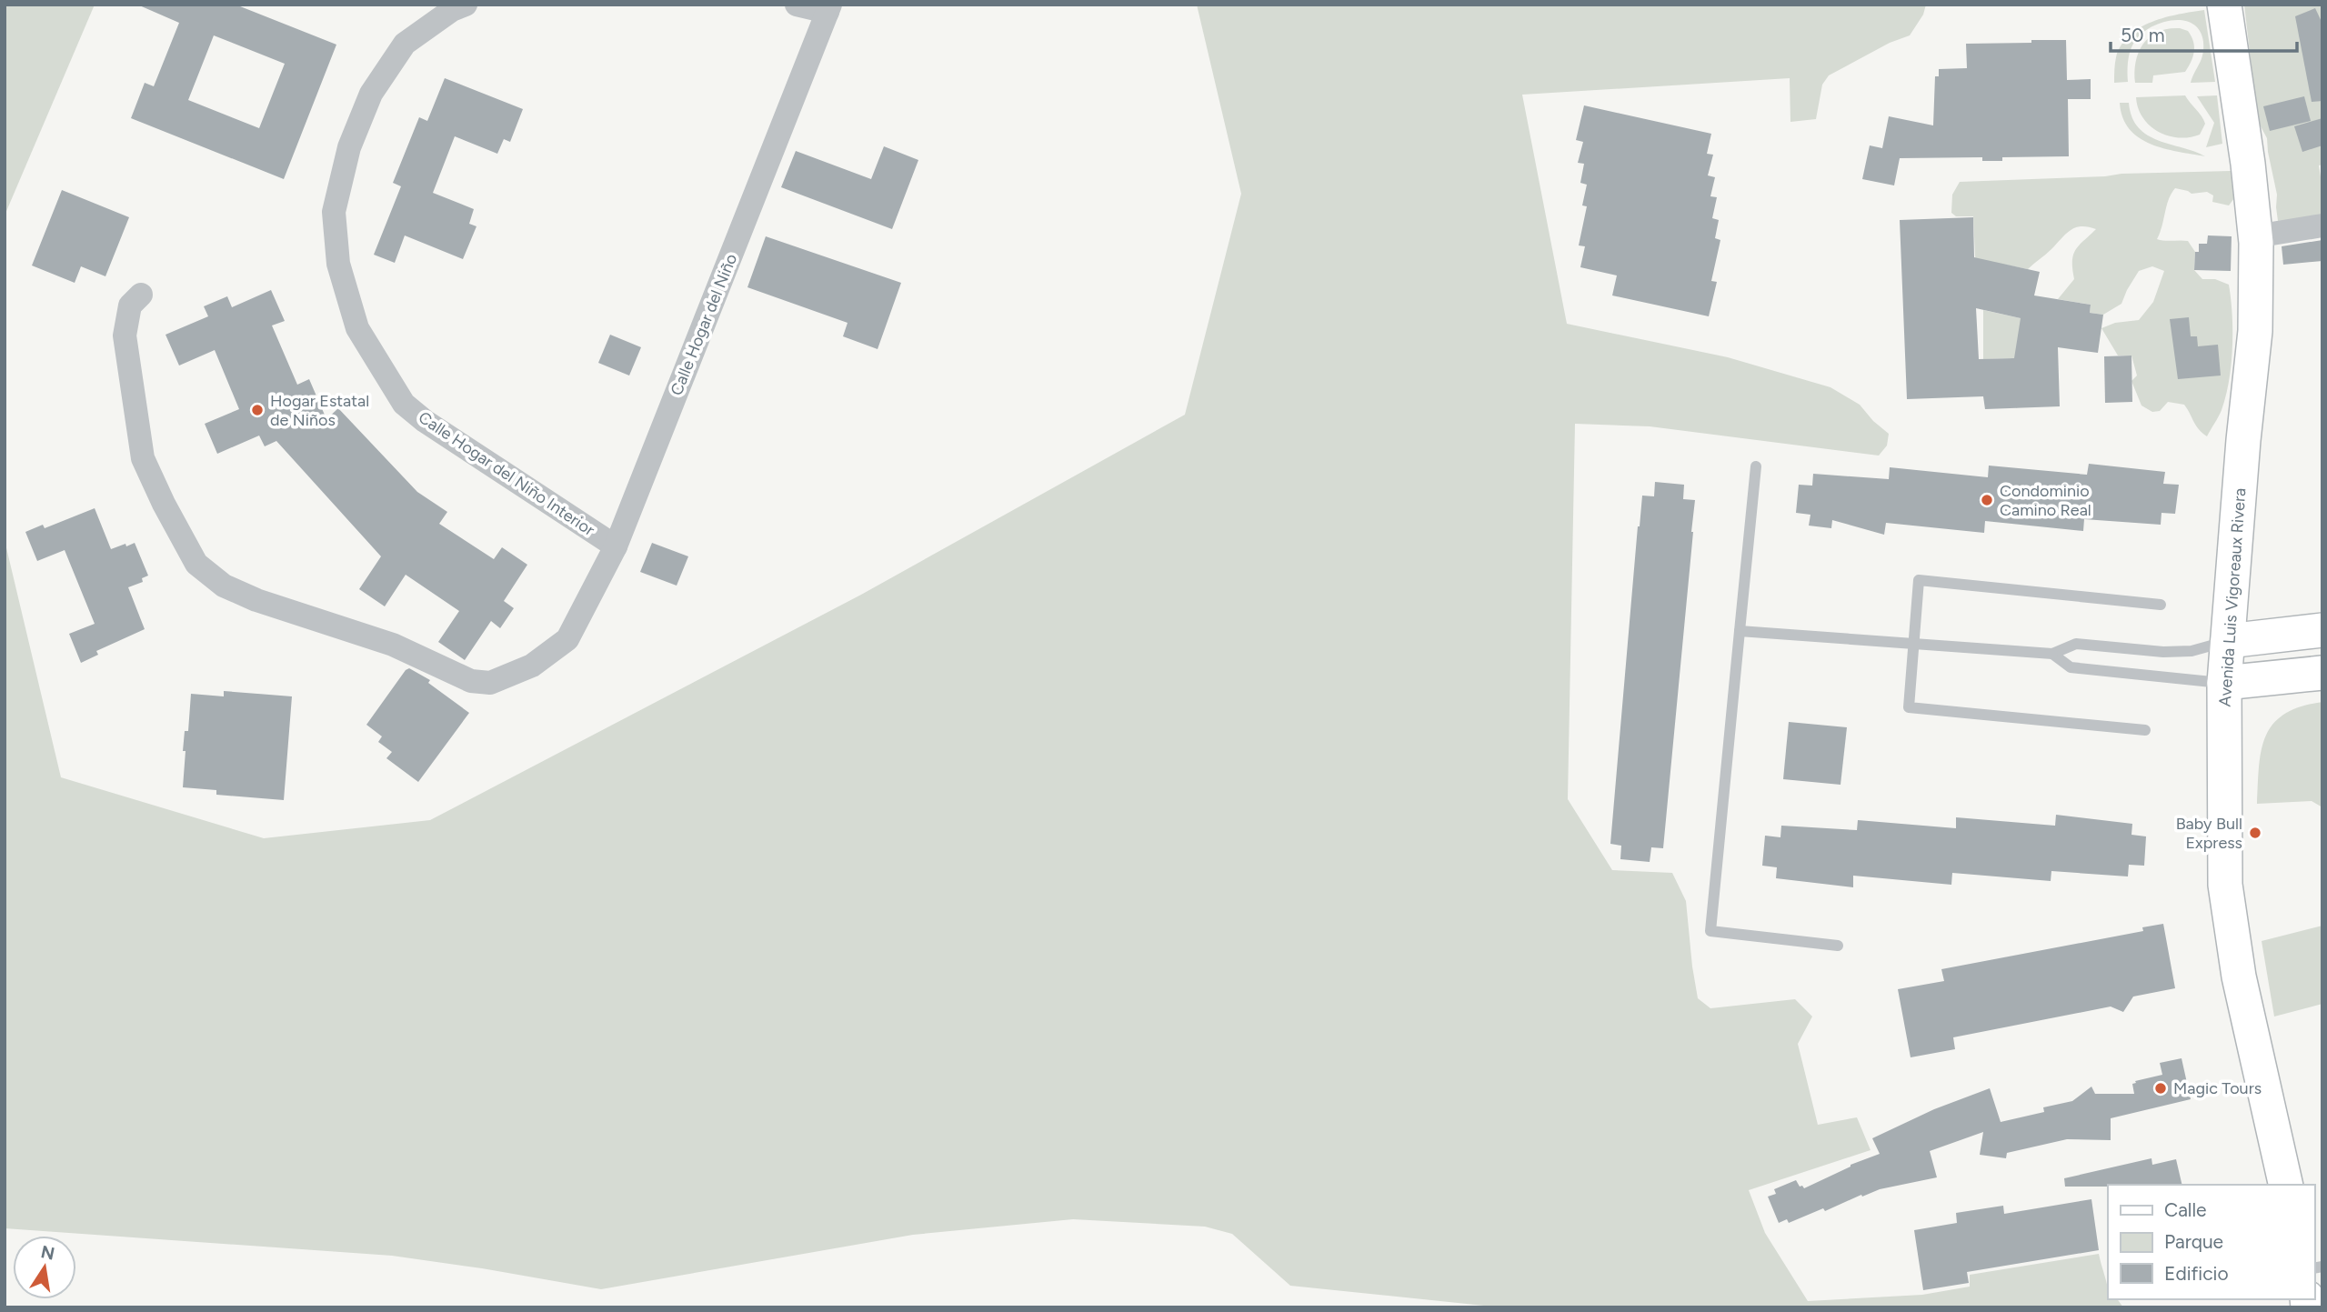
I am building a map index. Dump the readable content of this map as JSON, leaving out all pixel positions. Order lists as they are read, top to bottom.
{
  "streets": {
    "main road": ["Avenida Luis Vigoreaux Rivera"],
    "street": ["Calle Hogar del Niño", "Calle Hogar del Niño Interior"]
  },
  "crossings": [
    ["Calle Hogar del Niño", "Calle Hogar del Niño Interior"]
  ],
  "places": [
    "Hogar Estatal de Niños",
    "Condominio Camino Real",
    "Baby Bull Express",
    "Magic Tours"
  ],
  "legend": ["Calle", "Parque", "Edificio"],
  "scale_bar": "50 m",
  "north": "top"
}
